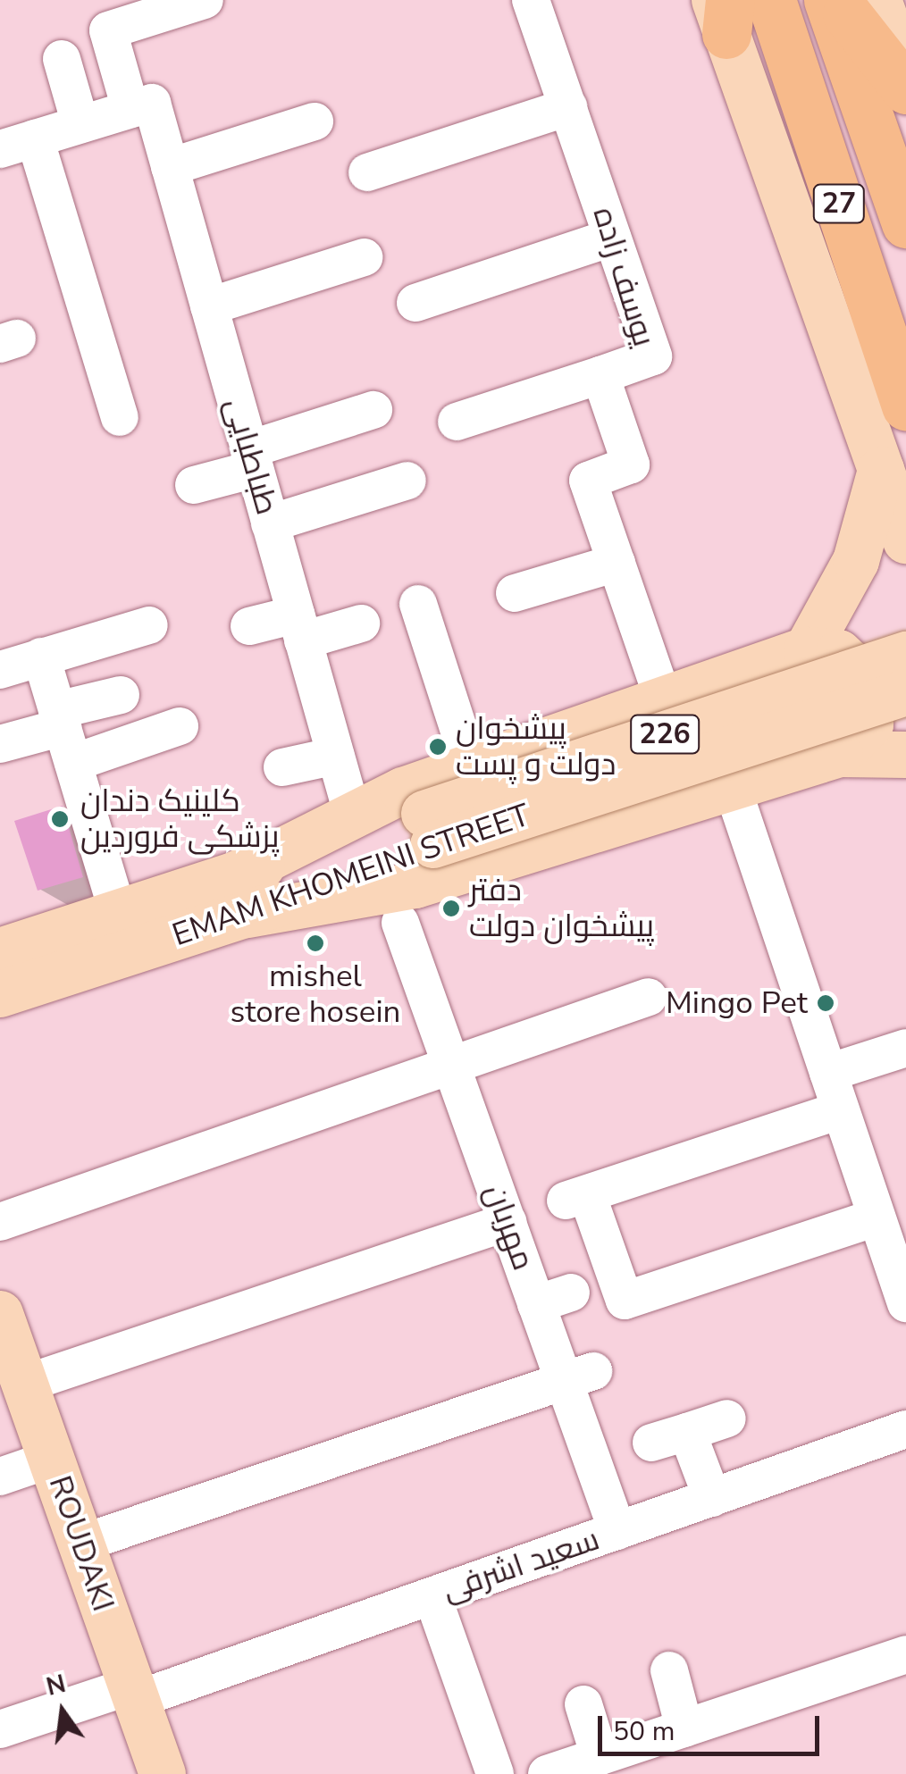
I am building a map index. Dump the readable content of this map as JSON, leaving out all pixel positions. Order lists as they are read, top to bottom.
{
  "streets": {
    "highway": ["27"],
    "main road": ["226", "EMAM KHOMEINI STREET", "ROUDAKI"],
    "street": [
      "یوسف زاده",
      "طباطبایی",
      "مهربان",
      "سعید اشرفی"
    ]
  },
  "crossings": [
    ["مهربان", "سعید اشرفی"],
    ["ROUDAKI", "سعید اشرفی"]
  ],
  "places": [
    "پیشخوان دولت و پست",
    "کلینیک دندان پزشکی فروردین",
    "دفتر پیشخوان دولت",
    "mishel store hosein",
    "Mingo Pet"
  ],
  "scale_bar": "50 m",
  "north": "top"
}
